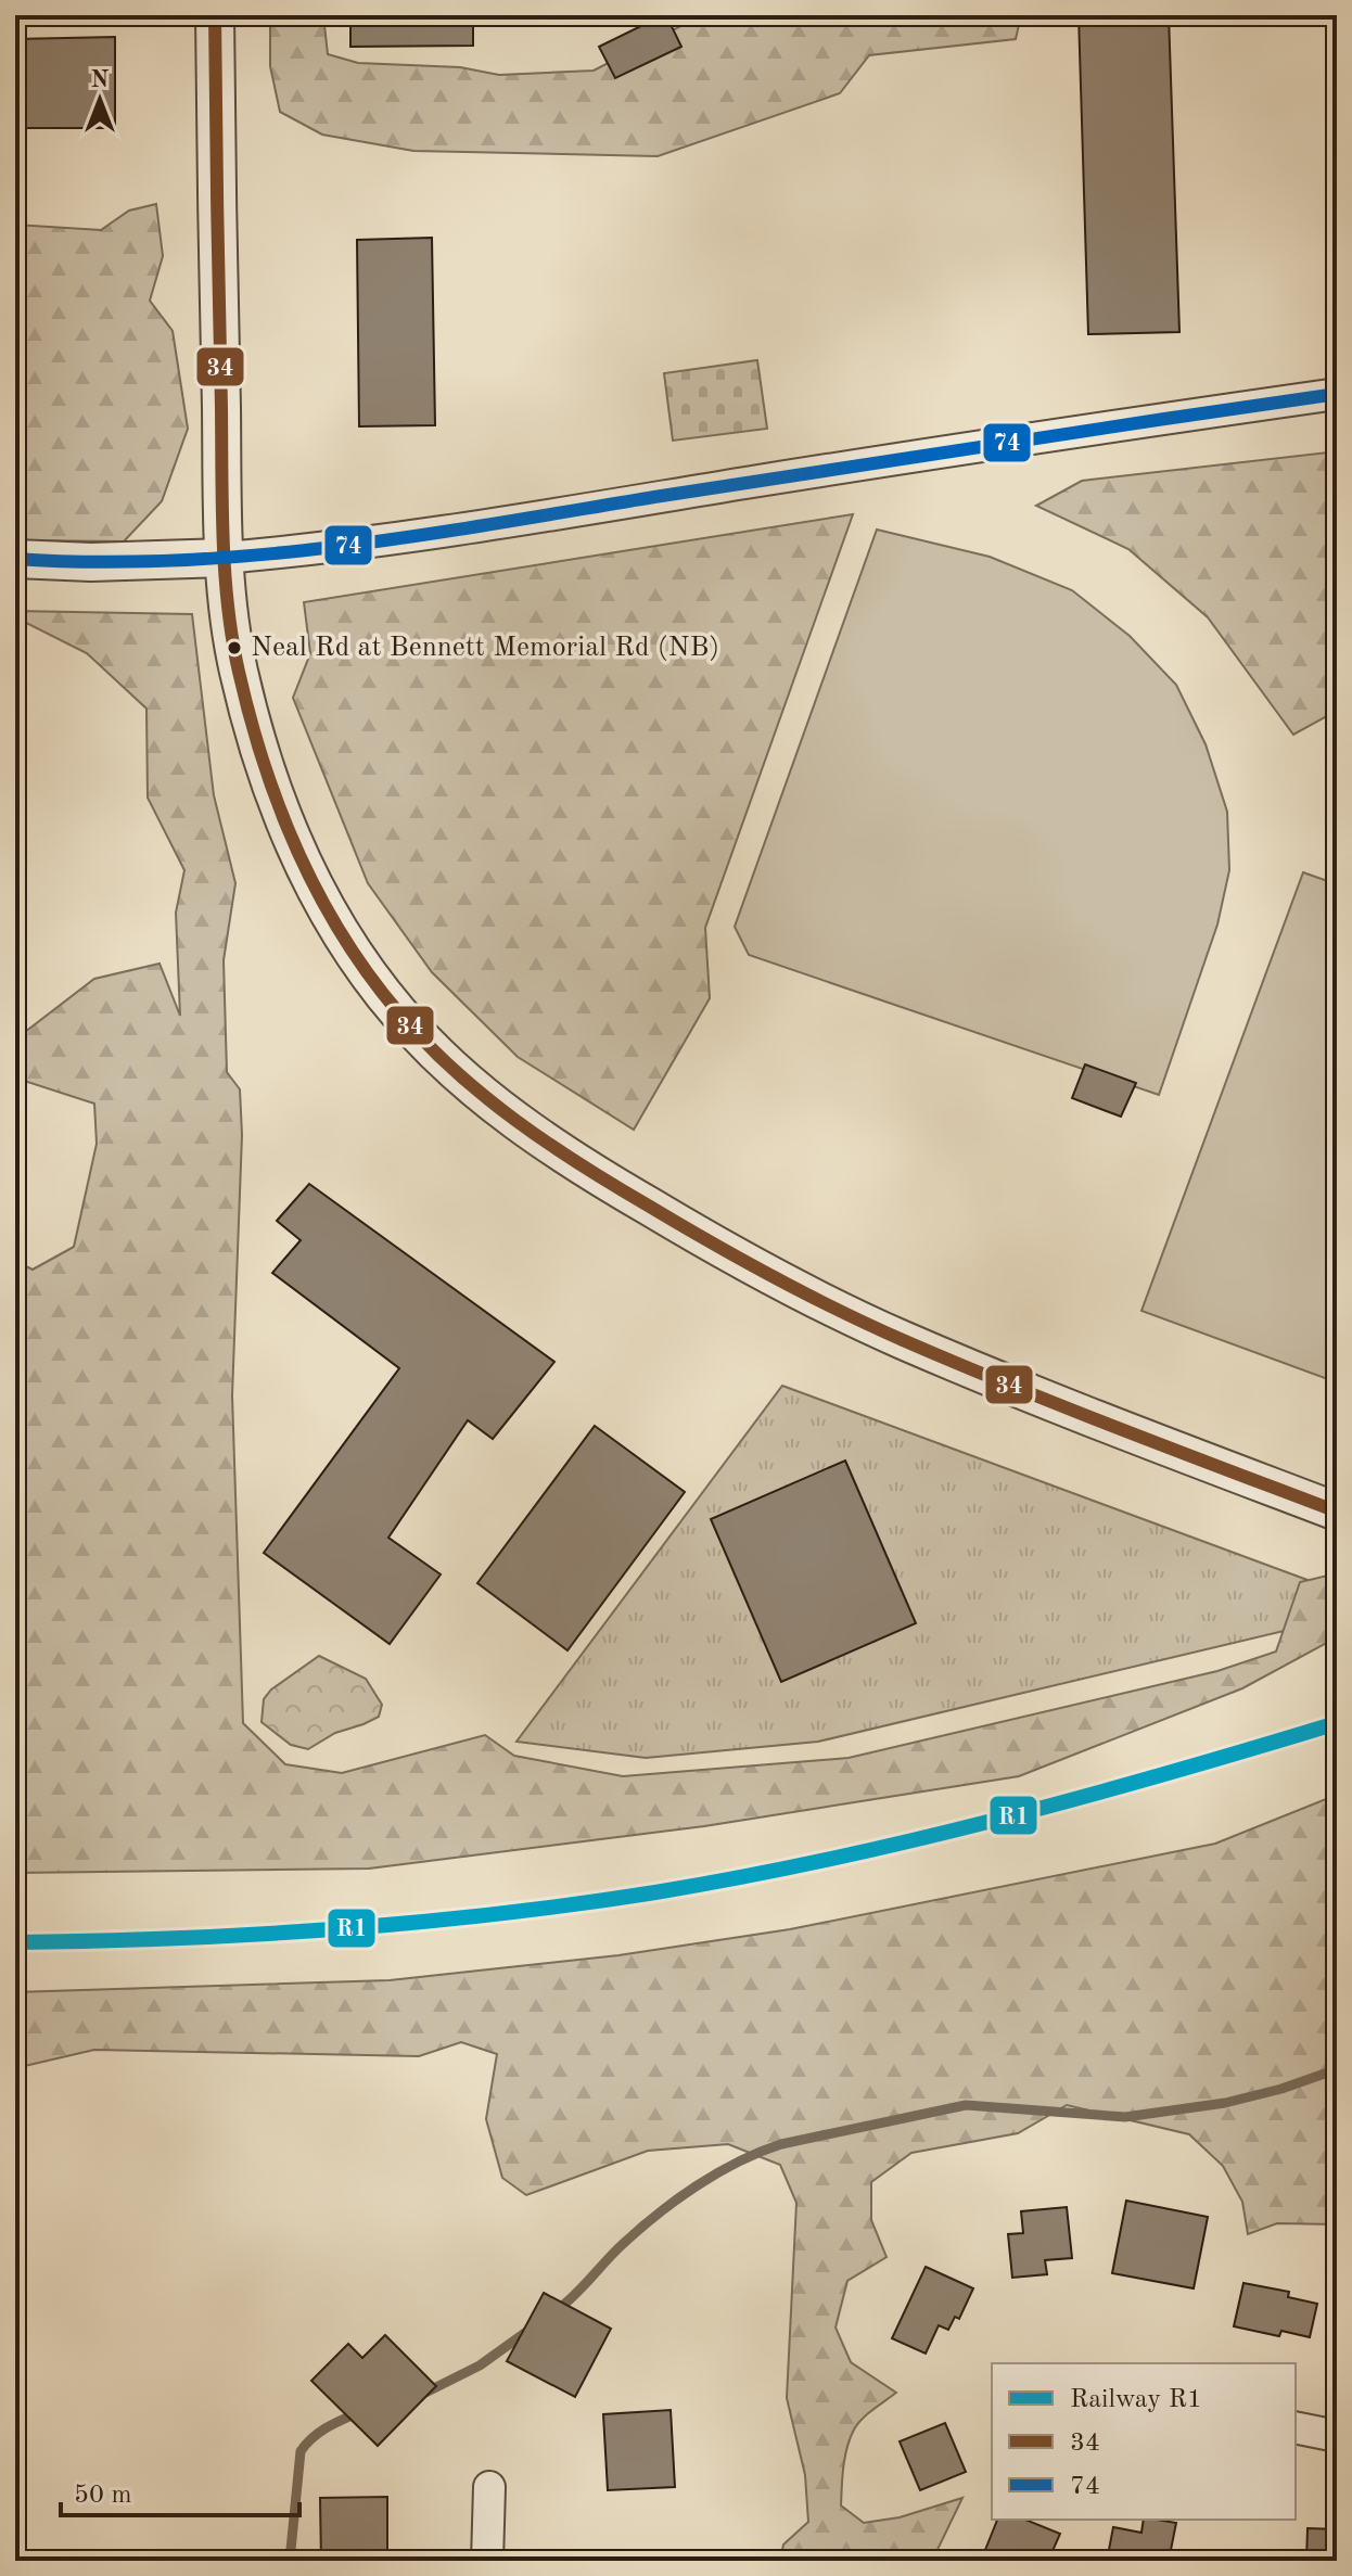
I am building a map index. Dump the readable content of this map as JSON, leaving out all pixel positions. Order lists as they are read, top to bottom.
{
  "places": ["Neal Rd at Bennett Memorial Rd (NB)"],
  "lines": ["transit line 34", "transit line 74", "rail line R1"],
  "legend": ["Railway R1", "34", "74"],
  "scale_bar": "50 m",
  "north": "top"
}
